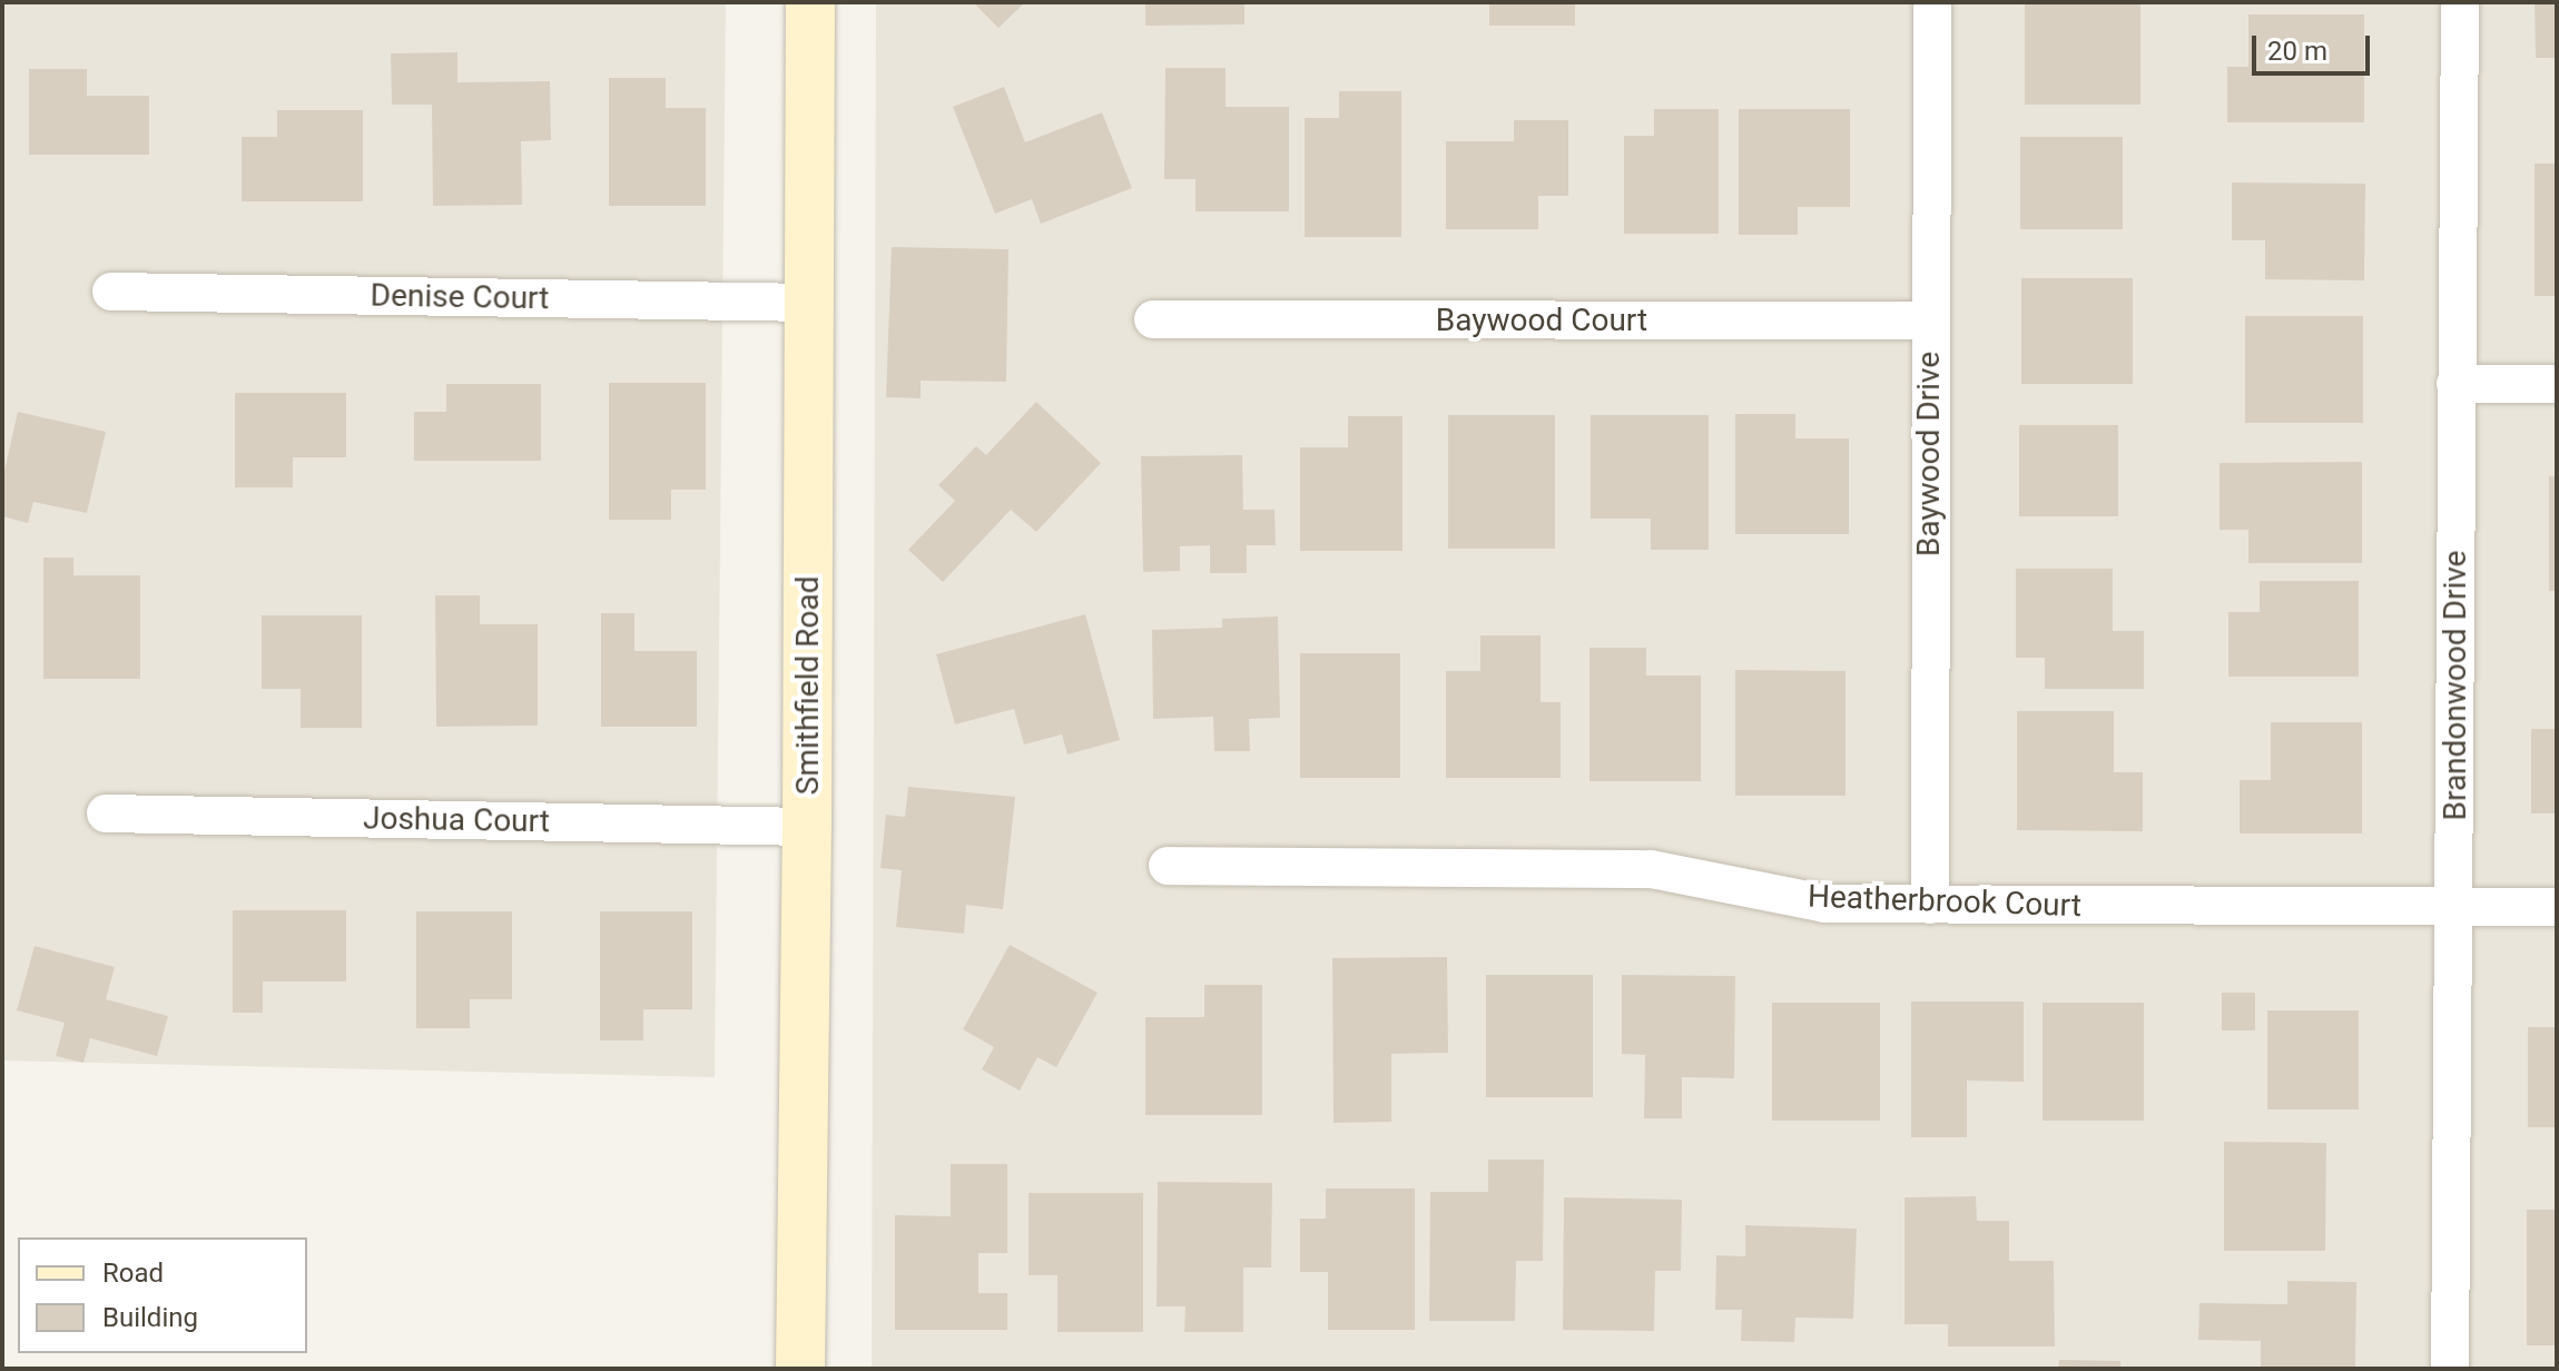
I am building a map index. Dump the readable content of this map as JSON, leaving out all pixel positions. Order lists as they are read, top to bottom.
{
  "streets": {
    "main road": ["Smithfield Road"],
    "street": [
      "Denise Court",
      "Baywood Court",
      "Baywood Drive",
      "Brandonwood Drive",
      "Joshua Court",
      "Heatherbrook Court"
    ]
  },
  "crossings": [
    ["Denise Court", "Smithfield Road"],
    ["Baywood Court", "Baywood Drive"],
    ["Baywood Drive", "Heatherbrook Court"],
    ["Smithfield Road", "Joshua Court"],
    ["Brandonwood Drive", "Heatherbrook Court"]
  ],
  "legend": ["Road", "Building"],
  "scale_bar": "20 m"
}
